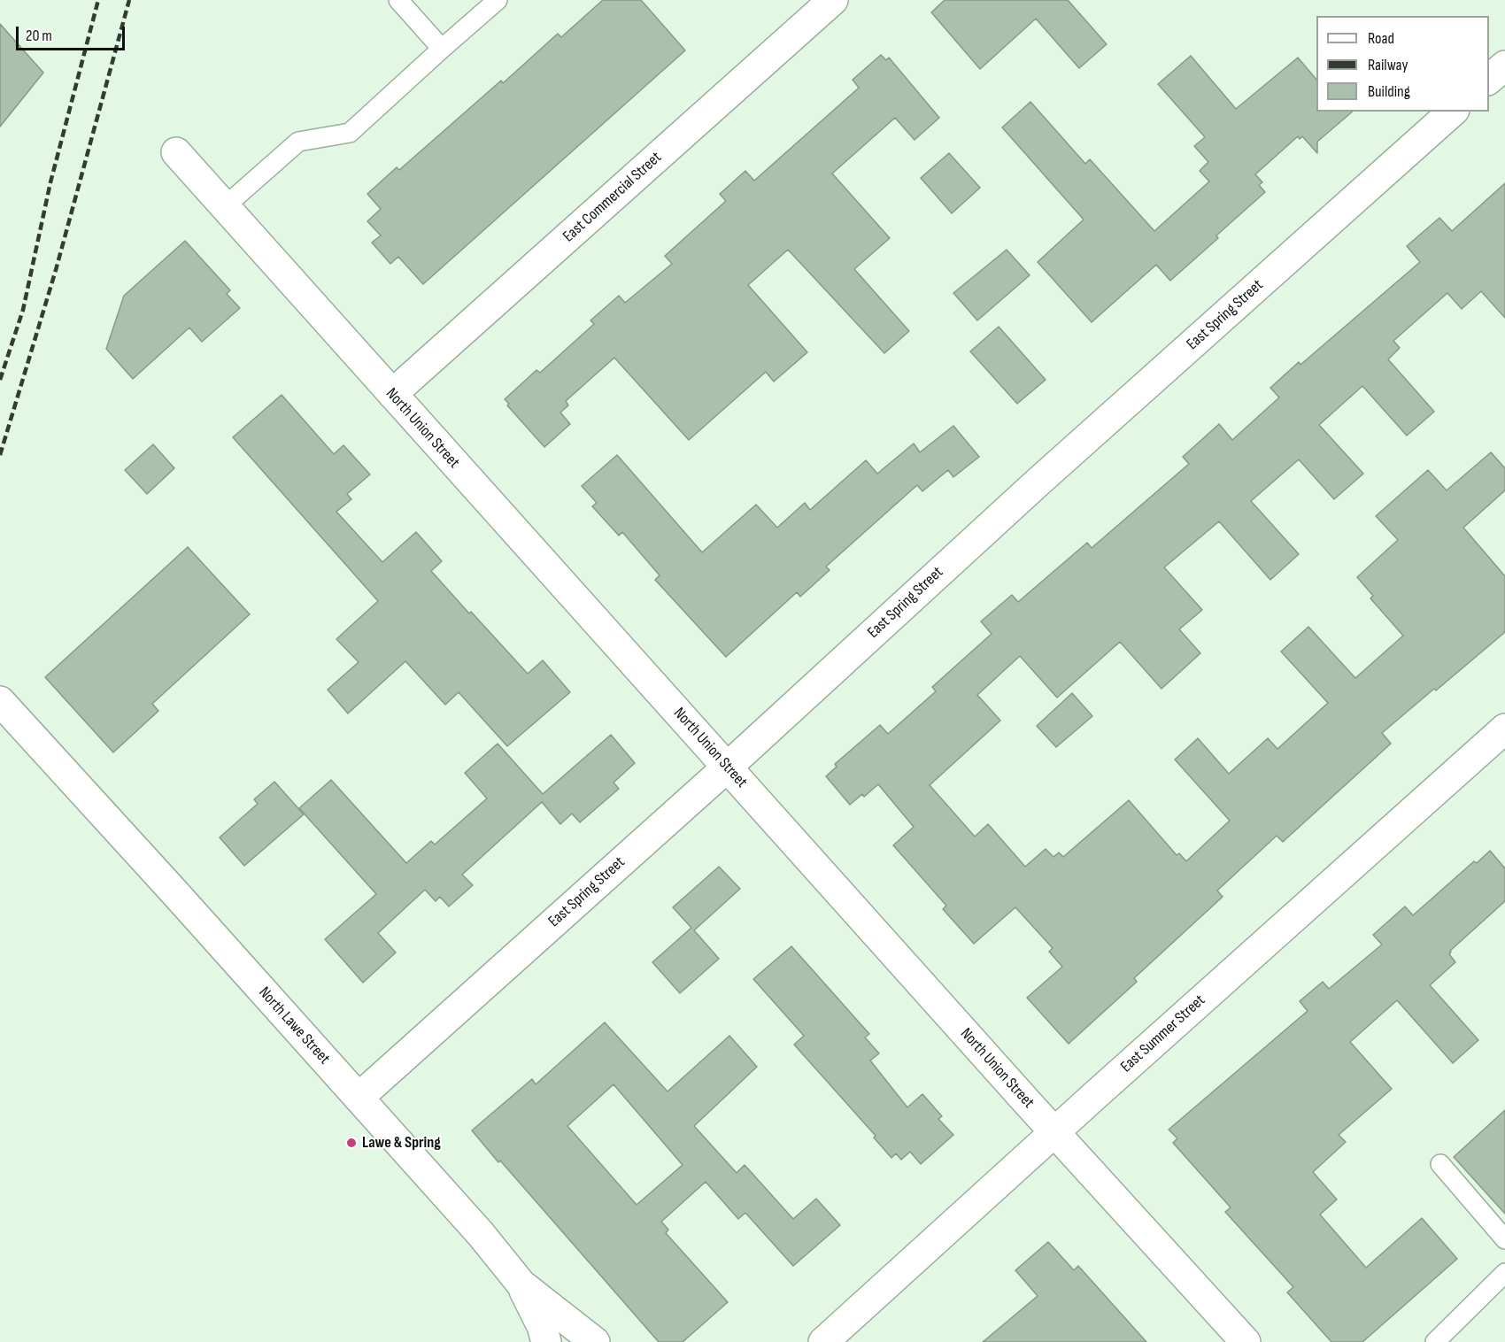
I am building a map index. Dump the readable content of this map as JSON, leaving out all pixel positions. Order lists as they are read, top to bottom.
{
  "streets": {
    "street": [
      "East Commercial Street",
      "East Spring Street",
      "North Union Street",
      "North Lawe Street",
      "East Summer Street"
    ]
  },
  "crossings": [
    ["East Commercial Street", "North Union Street"],
    ["East Spring Street", "North Union Street"],
    ["East Spring Street", "North Lawe Street"],
    ["North Union Street", "East Summer Street"]
  ],
  "places": ["Lawe & Spring"],
  "legend": ["Road", "Railway", "Building"],
  "scale_bar": "20 m"
}
